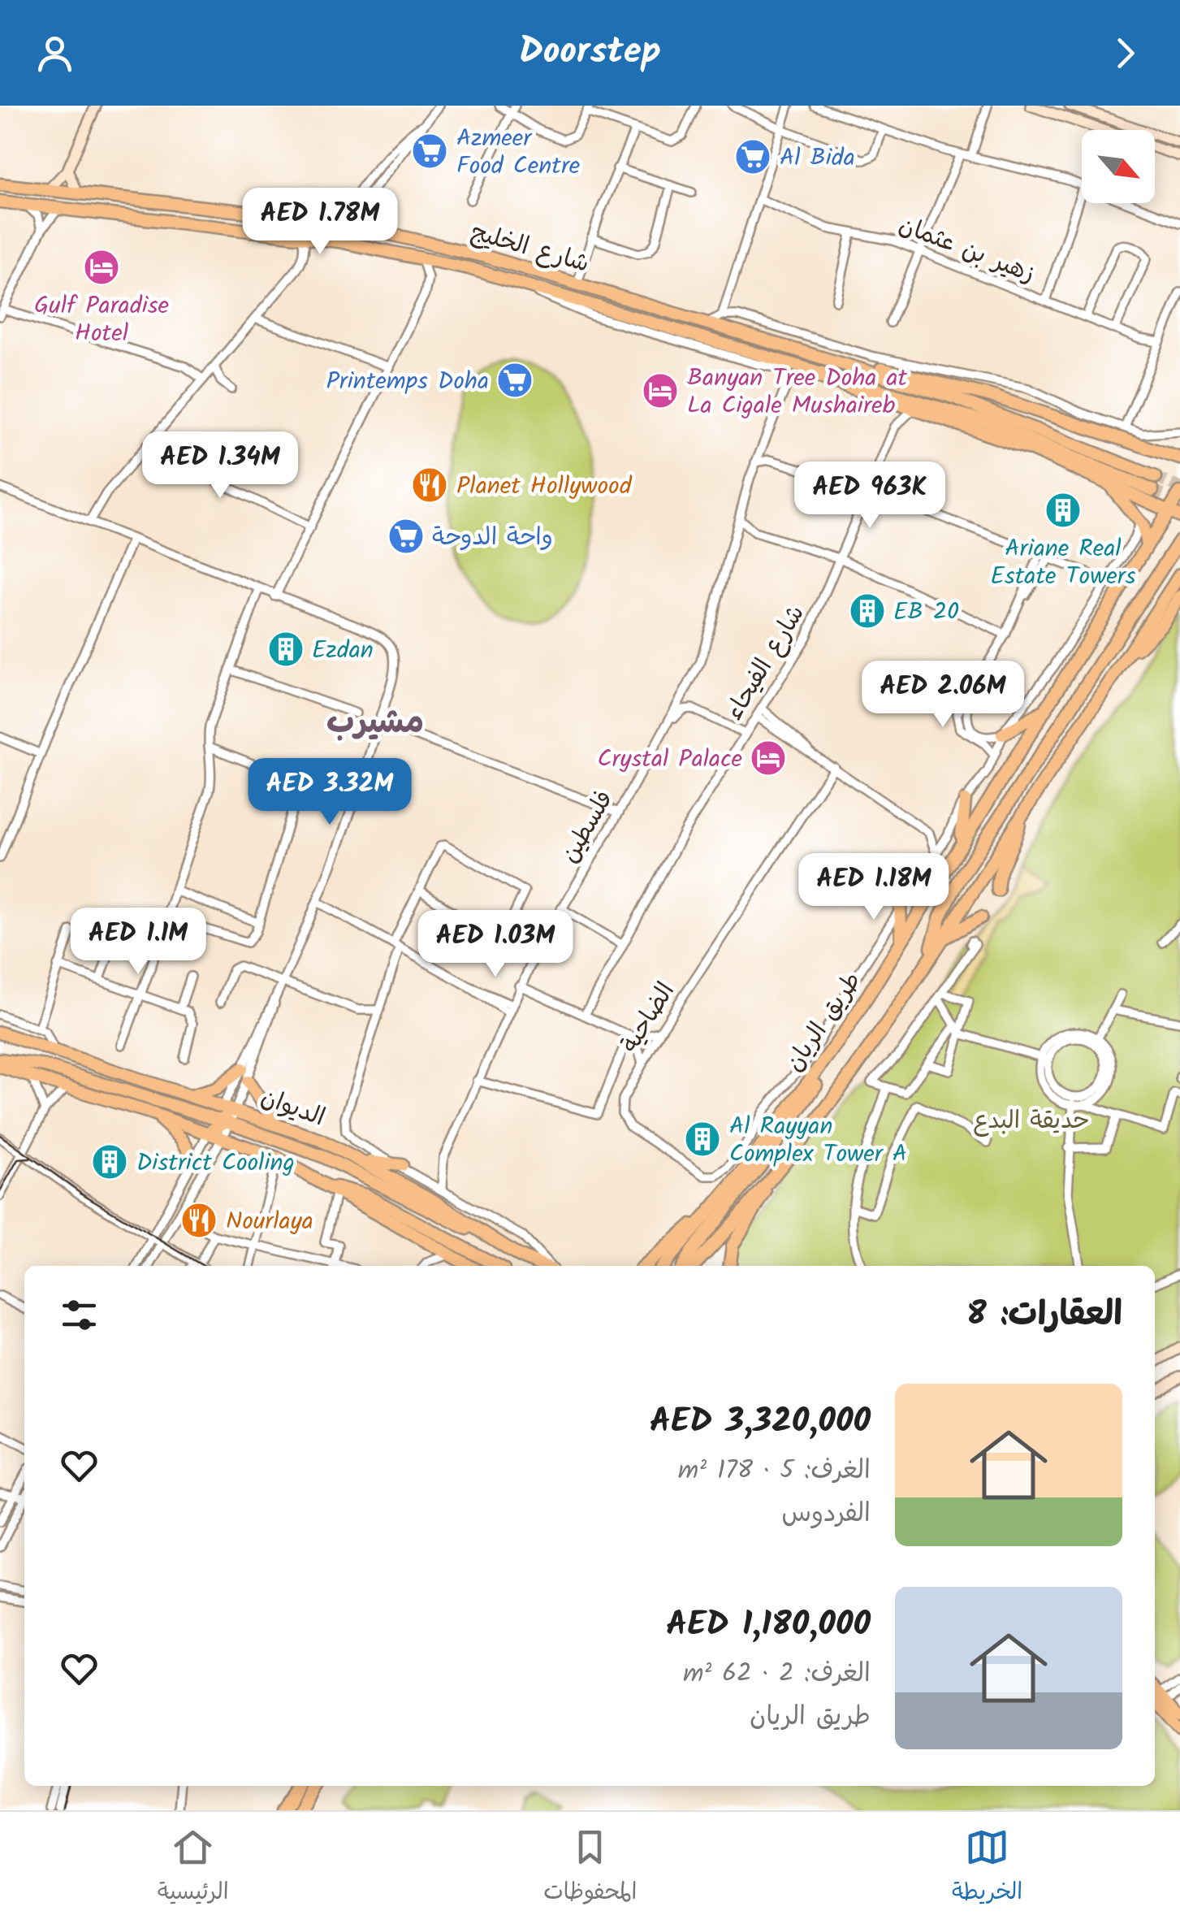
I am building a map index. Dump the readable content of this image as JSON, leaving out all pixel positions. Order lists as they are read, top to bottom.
{
  "streets": {
    "main road": ["شارع الخليج", "طريق الريان", "الديوان"],
    "street": [
      "زهير بن عثمان",
      "شارع الفيحاء",
      "فلسطين",
      "الضاحية"
    ]
  },
  "crossings": [
    ["شارع الخليج", "شارع الفيحاء"],
    ["شارع الخليج", "فلسطين"],
    ["شارع الخليج", "طريق الريان"],
    ["فلسطين", "الديوان"],
    ["الضاحية", "طريق الريان"]
  ],
  "districts": ["مشيرب"],
  "parks": ["حديقة البدع"],
  "places": {
    "supermarket": [
      "Azmeer Food Centre",
      "Al Bida",
      "Printemps Doha",
      "واحة الدوحة"
    ],
    "hotel": ["Gulf Paradise Hotel", "Banyan Tree Doha at La Cigale Mushaireb", "Crystal Palace"],
    "restaurant": ["Planet Hollywood", "Nourlaya"],
    "building": [
      "Ariane Real Estate Towers",
      "EB 20",
      "Ezdan",
      "Al Rayyan Complex Tower A",
      "District Cooling"
    ]
  },
  "north": "bottom right",
  "page": {
    "header": "Doorstep",
    "price": [
      "AED 1.78M",
      "AED 1.34M",
      "AED 963K",
      "AED 2.06M",
      "AED 3.32M",
      "AED 1.18M",
      "AED 1.1M",
      "AED 1.03M"
    ],
    "heading": "العقارات: 8",
    "list": [
      {
        "name": "AED 3,320,000",
        "note": "الغرف: 5 · 178 m² · الفردوس"
      },
      {
        "name": "AED 1,180,000",
        "note": "الغرف: 2 · 62 m² · طريق الريان"
      }
    ],
    "tabs": ["الخريطة", "المحفوظات", "الرئيسية"]
  }
}
